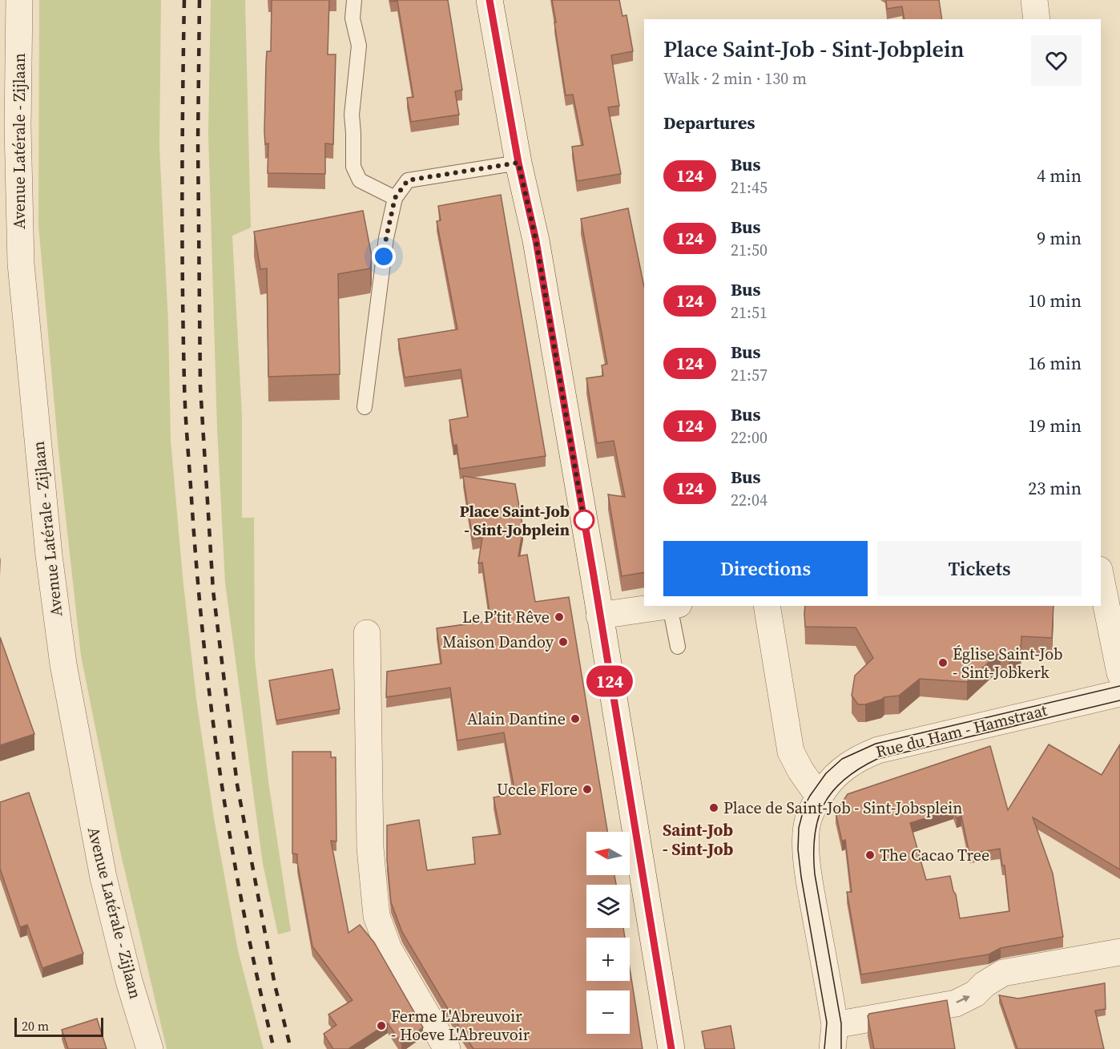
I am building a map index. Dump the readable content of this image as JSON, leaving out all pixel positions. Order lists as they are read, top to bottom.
{
  "streets": {
    "street": ["Avenue Latérale - Zijlaan", "Rue du Ham - Hamstraat"]
  },
  "districts": ["Saint-Job - Sint-Job"],
  "places": [
    "Place Saint-Job - Sint-Jobplein",
    "Le P’tit Rêve",
    "Maison Dandoy",
    "Église Saint-Job - Sint-Jobkerk",
    "Alain Dantine",
    "Uccle Flore",
    "Place de Saint-Job - Sint-Jobsplein",
    "The Cacao Tree",
    "Ferme L'Abreuvoir - Hoeve L'Abreuvoir"
  ],
  "lines": ["bus line 124"],
  "scale_bar": "20 m",
  "north": "left",
  "page": {
    "on_map": "124",
    "heading": [
      ["Place Saint-Job - Sint-Jobplein", "Walk · 2 min · 130 m"],
      "Departures"
    ],
    "list": [
      {
        "mark": "124",
        "name": "Bus",
        "note": "21:45",
        "value": "4 min"
      },
      {
        "mark": "124",
        "name": "Bus",
        "note": "21:50",
        "value": "9 min"
      },
      {
        "mark": "124",
        "name": "Bus",
        "note": "21:51",
        "value": "10 min"
      },
      {
        "mark": "124",
        "name": "Bus",
        "note": "21:57",
        "value": "16 min"
      },
      {
        "mark": "124",
        "name": "Bus",
        "note": "22:00",
        "value": "19 min"
      },
      {
        "mark": "124",
        "name": "Bus",
        "note": "22:04",
        "value": "23 min"
      }
    ],
    "buttons": ["Directions", "Tickets"],
    "map_buttons": ["+", "−"],
    "scale": "20 m"
  }
}
